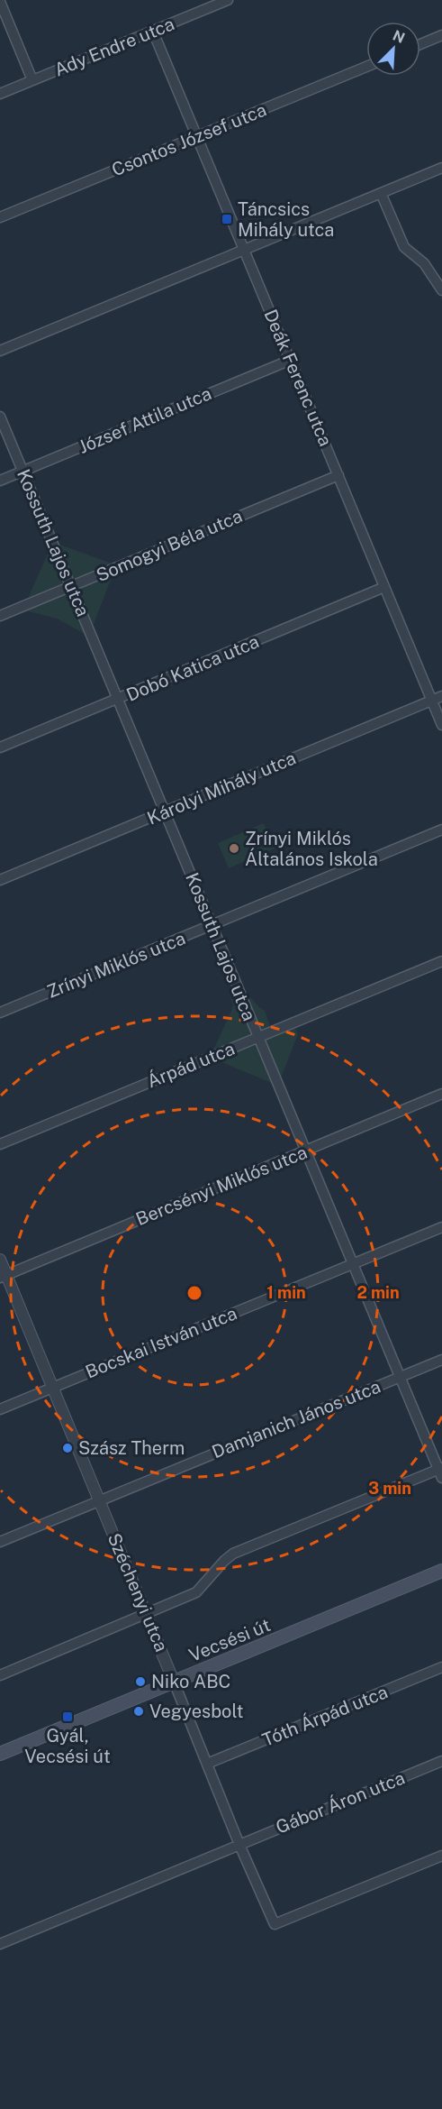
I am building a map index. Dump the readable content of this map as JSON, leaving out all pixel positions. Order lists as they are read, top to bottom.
{
  "streets": {
    "main road": ["Vecsési út"],
    "street": [
      "Ady Endre utca",
      "Csontos József utca",
      "Deák Ferenc utca",
      "József Attila utca",
      "Kossuth Lajos utca",
      "Somogyi Béla utca",
      "Dobó Katica utca",
      "Károlyi Mihály utca",
      "Zrínyi Miklós utca",
      "Árpád utca",
      "Bercsényi Miklós utca",
      "Bocskai István utca",
      "Damjanich János utca",
      "Széchenyi utca",
      "Tóth Árpád utca",
      "Gábor Áron utca"
    ]
  },
  "crossings": [
    ["Ady Endre utca", "Deák Ferenc utca"],
    ["Csontos József utca", "Deák Ferenc utca"],
    ["Deák Ferenc utca", "József Attila utca"],
    ["Deák Ferenc utca", "Somogyi Béla utca"],
    ["Deák Ferenc utca", "Dobó Katica utca"],
    ["Deák Ferenc utca", "Károlyi Mihály utca"],
    ["József Attila utca", "Kossuth Lajos utca"],
    ["Kossuth Lajos utca", "Somogyi Béla utca"],
    ["Kossuth Lajos utca", "Dobó Katica utca"],
    ["Kossuth Lajos utca", "Károlyi Mihály utca"],
    ["Kossuth Lajos utca", "Zrínyi Miklós utca"],
    ["Kossuth Lajos utca", "Árpád utca"],
    ["Kossuth Lajos utca", "Bercsényi Miklós utca"],
    ["Kossuth Lajos utca", "Bocskai István utca"],
    ["Kossuth Lajos utca", "Damjanich János utca"],
    ["Bercsényi Miklós utca", "Széchenyi utca"],
    ["Bocskai István utca", "Széchenyi utca"],
    ["Damjanich János utca", "Széchenyi utca"],
    ["Széchenyi utca", "Vecsési út"],
    ["Széchenyi utca", "Tóth Árpád utca"],
    ["Széchenyi utca", "Gábor Áron utca"]
  ],
  "places": {
    "transit": ["Táncsics Mihály utca", "Gyál, Vecsési út"],
    "other": [
      "Zrínyi Miklós Általános Iskola",
      "Szász Therm",
      "Niko ABC",
      "Vegyesbolt"
    ]
  },
  "north": "top right",
  "rings": ["1 min", "2 min", "3 min"]
}
